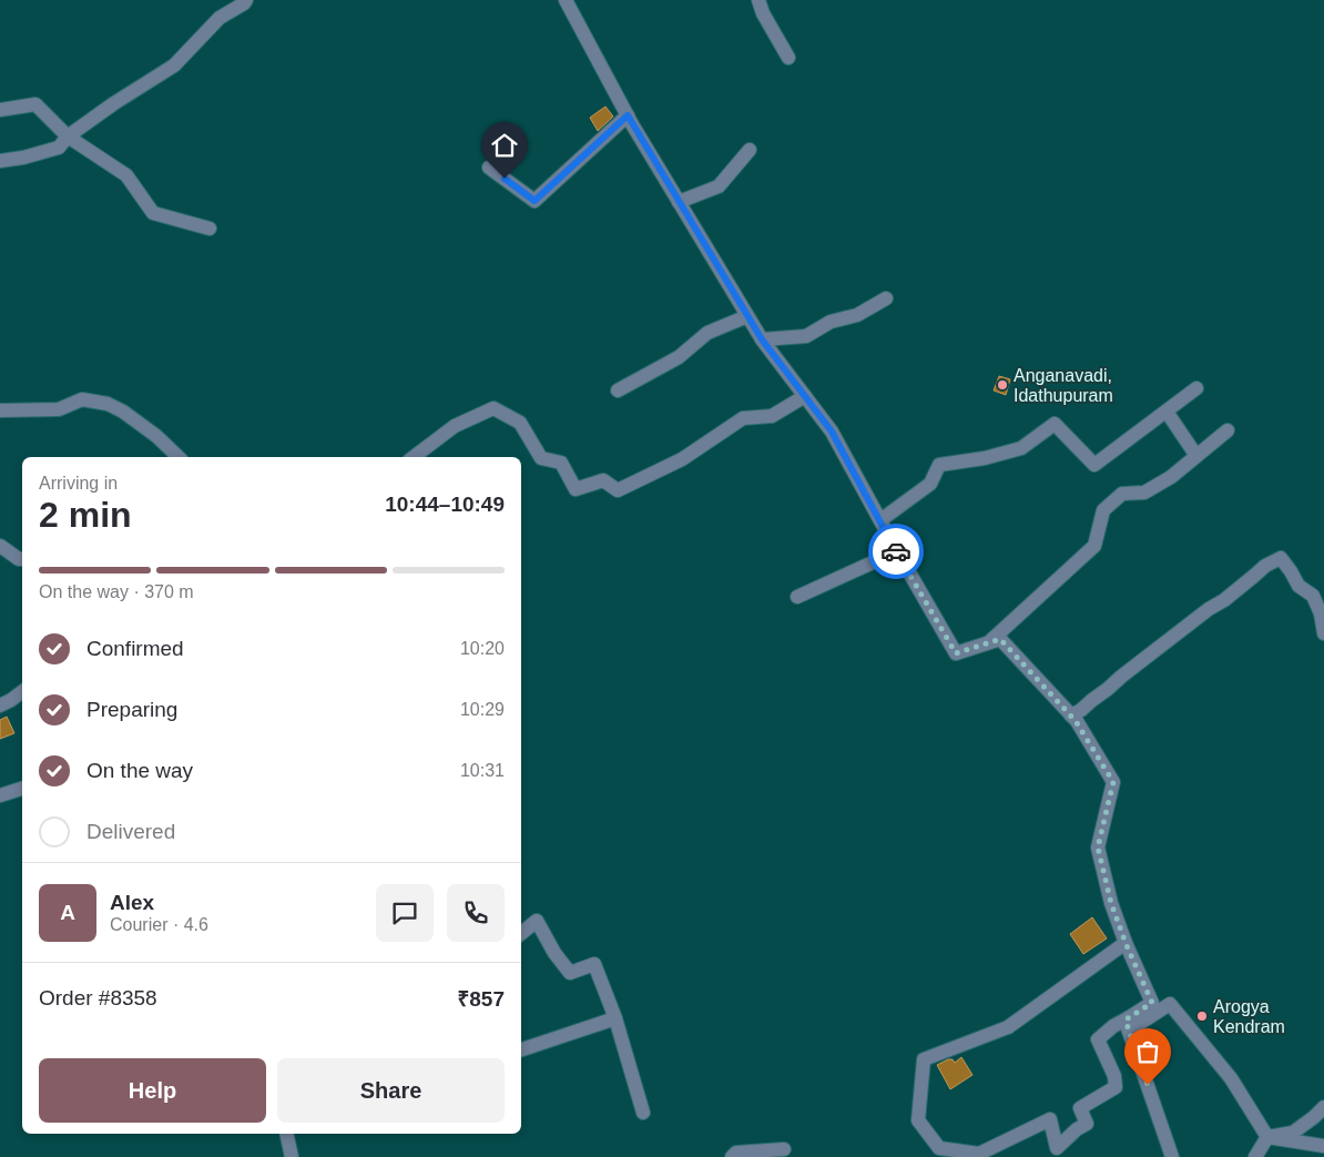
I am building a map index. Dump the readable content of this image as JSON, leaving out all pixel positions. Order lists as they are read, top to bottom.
{
  "places": ["Anganavadi, Idathupuram", "Arogya Kendram"],
  "page": {
    "heading": ["2 min", "Arriving in", "10:44–10:49"],
    "panel": [
      "Alex",
      "Courier · 4.6",
      "Order #8358",
      "₹857"
    ],
    "bar": "On the way · 370 m",
    "list": [
      ["Confirmed", "10:20"],
      ["Preparing", "10:29"],
      ["On the way", "10:31"],
      "Delivered"
    ],
    "round": "A",
    "buttons": ["Help", "Share"]
  }
}
